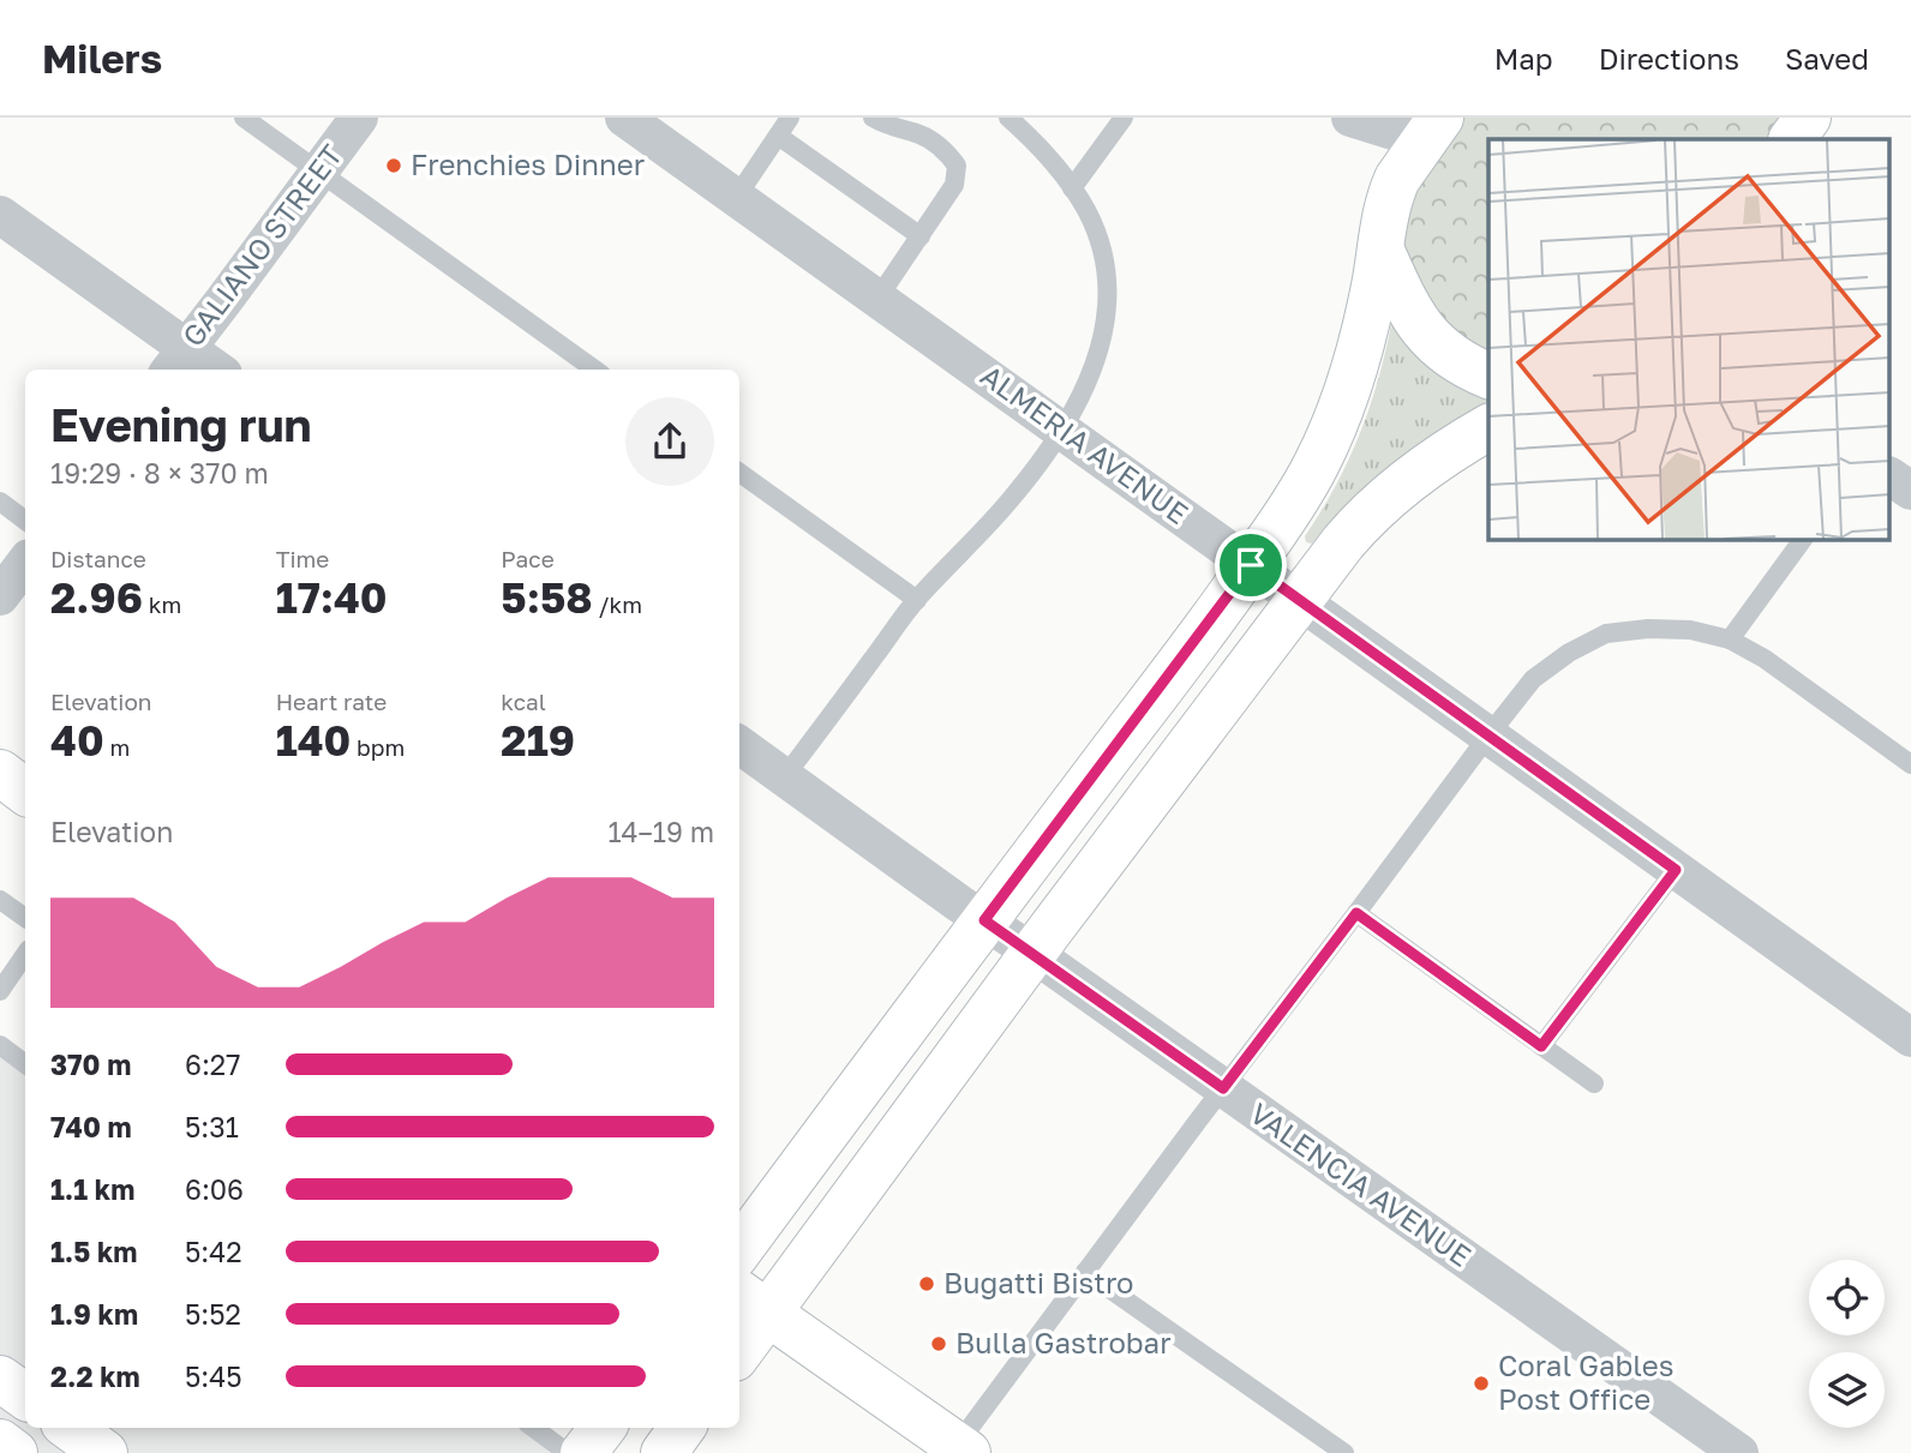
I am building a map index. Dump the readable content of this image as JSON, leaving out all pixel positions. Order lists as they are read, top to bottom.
{
  "streets": {
    "street": ["GALIANO STREET", "ALMERIA AVENUE", "VALENCIA AVENUE"]
  },
  "places": [
    "Frenchies Dinner",
    "Bugatti Bistro",
    "Bulla Gastrobar",
    "Coral Gables Post Office"
  ],
  "page": {
    "header": "Milers",
    "nav": ["Map", "Directions", "Saved"],
    "heading": ["Evening run", "19:29 · 8 × 370 m"],
    "stats": [
      ["Distance", "2.96 km"],
      ["Time", "17:40"],
      ["Pace", "5:58 /km"],
      ["Elevation", "40 m"],
      ["Heart rate", "140 bpm"],
      ["kcal", "219"]
    ],
    "chart": ["Elevation", "14–19 m"],
    "list": [
      {
        "name": "370 m",
        "note": "6:27"
      },
      {
        "name": "740 m",
        "note": "5:31"
      },
      {
        "name": "1.1 km",
        "note": "6:06"
      },
      {
        "name": "1.5 km",
        "note": "5:42"
      },
      {
        "name": "1.9 km",
        "note": "5:52"
      },
      {
        "name": "2.2 km",
        "note": "5:45"
      }
    ]
  }
}
